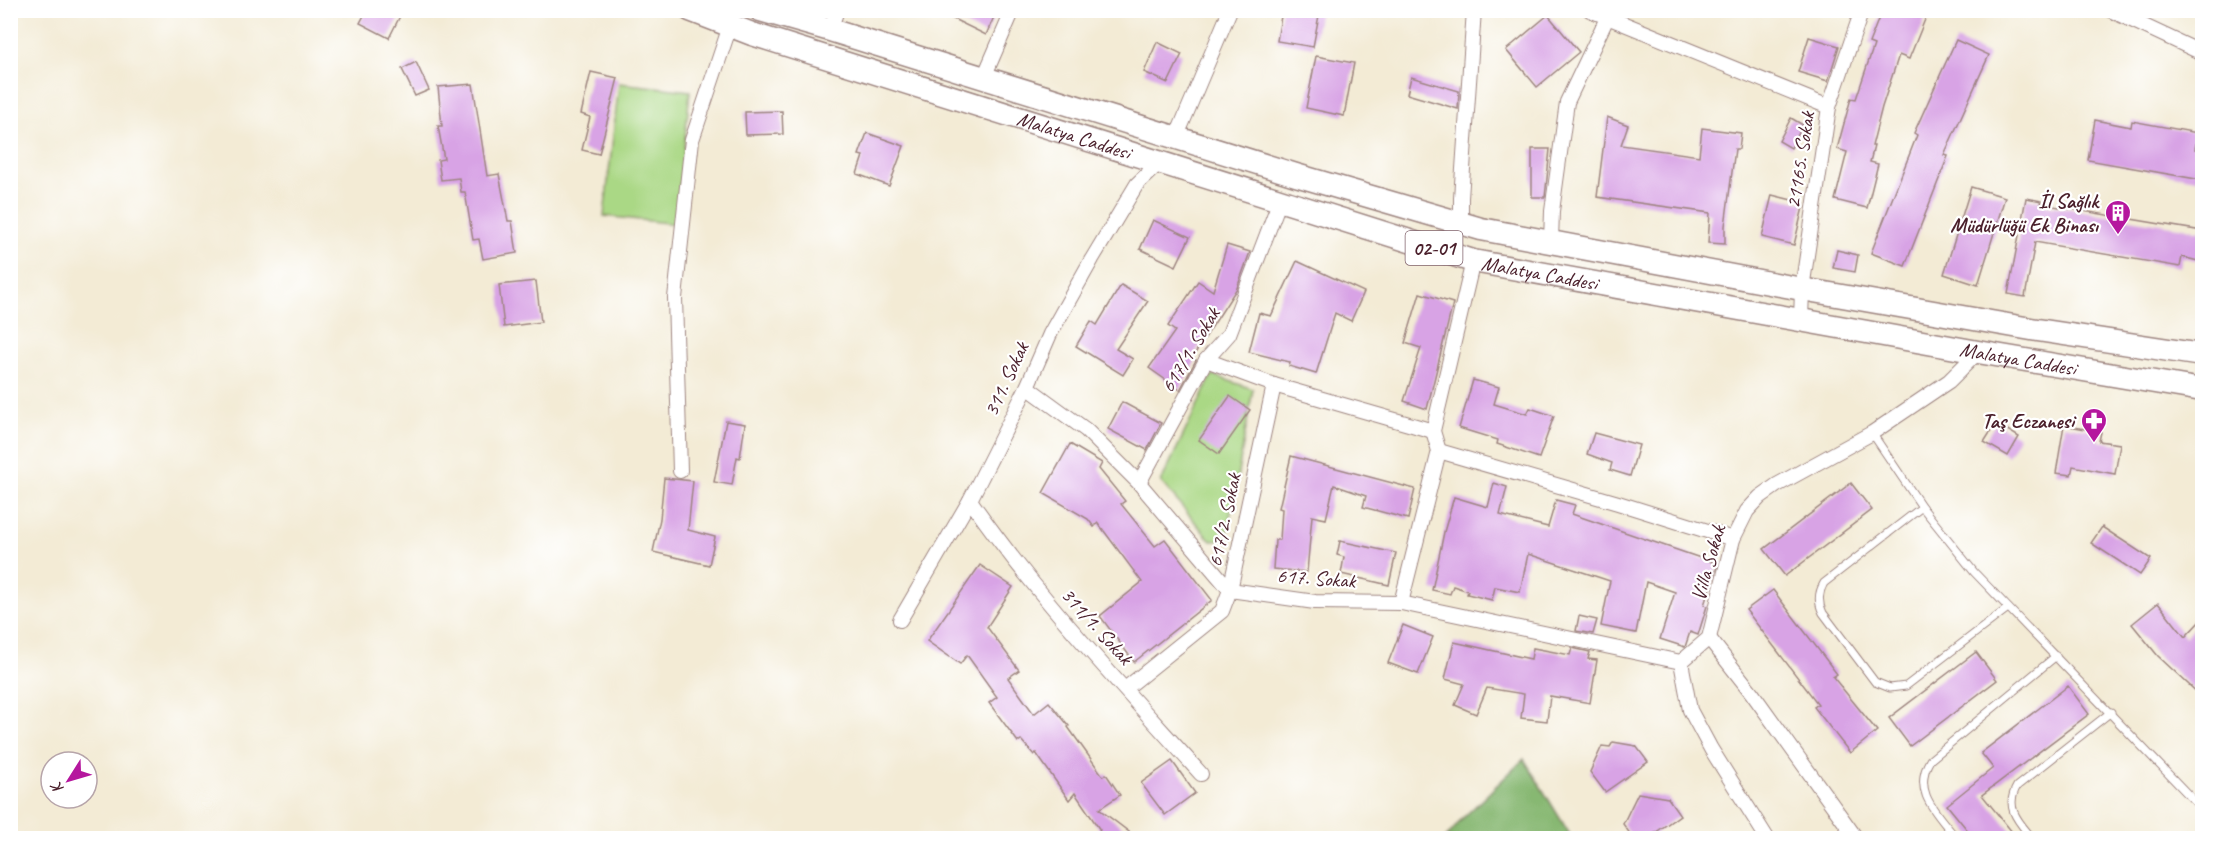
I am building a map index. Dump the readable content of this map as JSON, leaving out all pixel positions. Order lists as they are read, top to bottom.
{
  "streets": {
    "main road": ["Malatya Caddesi", "02-01"],
    "street": [
      "21165. Sokak",
      "617/1. Sokak",
      "311. Sokak",
      "617/2. Sokak",
      "Villa Sokak",
      "617. Sokak",
      "311/1. Sokak"
    ]
  },
  "crossings": [
    ["Malatya Caddesi", "21165. Sokak"],
    ["Malatya Caddesi", "617/1. Sokak"],
    ["Malatya Caddesi", "311. Sokak"],
    ["Malatya Caddesi", "Villa Sokak"],
    ["311. Sokak", "311/1. Sokak"],
    ["617/2. Sokak", "617. Sokak"],
    ["617/2. Sokak", "311/1. Sokak"]
  ],
  "places": {
    "building": ["İl Sağlık Müdürlüğü Ek Binası"],
    "pharmacy": ["Taş Eczanesi"]
  },
  "north": "bottom left"
}
